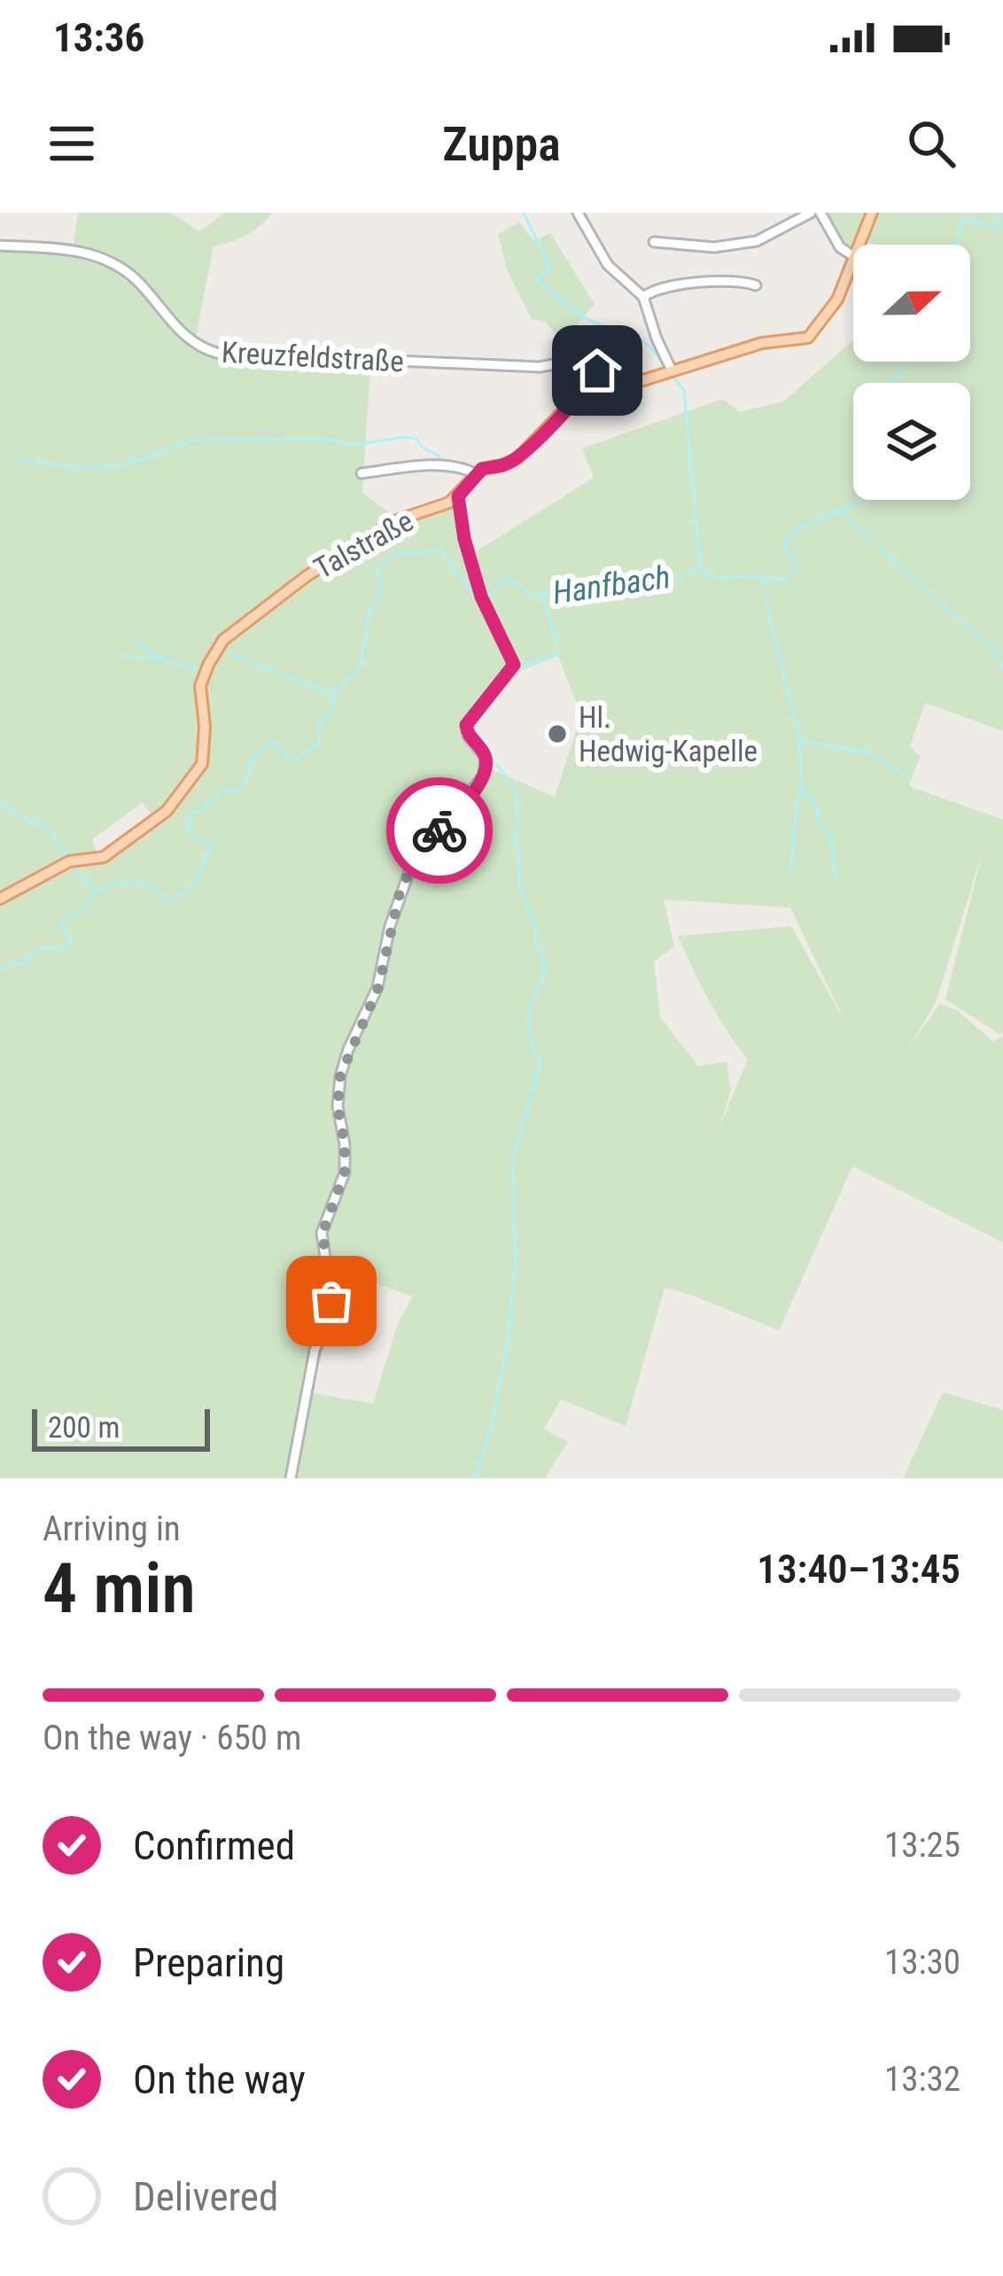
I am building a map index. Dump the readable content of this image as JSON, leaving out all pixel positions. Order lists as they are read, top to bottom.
{
  "streets": {
    "main road": ["Talstraße"],
    "street": ["Kreuzfeldstraße"]
  },
  "water": ["Hanfbach"],
  "places": ["Hl. Hedwig-Kapelle"],
  "scale_bar": "200 m",
  "north": "right",
  "page": {
    "status": "13:36",
    "header": "Zuppa",
    "scale": "200 m",
    "heading": ["4 min", "Arriving in", "13:40–13:45"],
    "bar": "On the way · 650 m",
    "list": [
      ["Confirmed", "13:25"],
      ["Preparing", "13:30"],
      ["On the way", "13:32"],
      "Delivered"
    ]
  }
}
